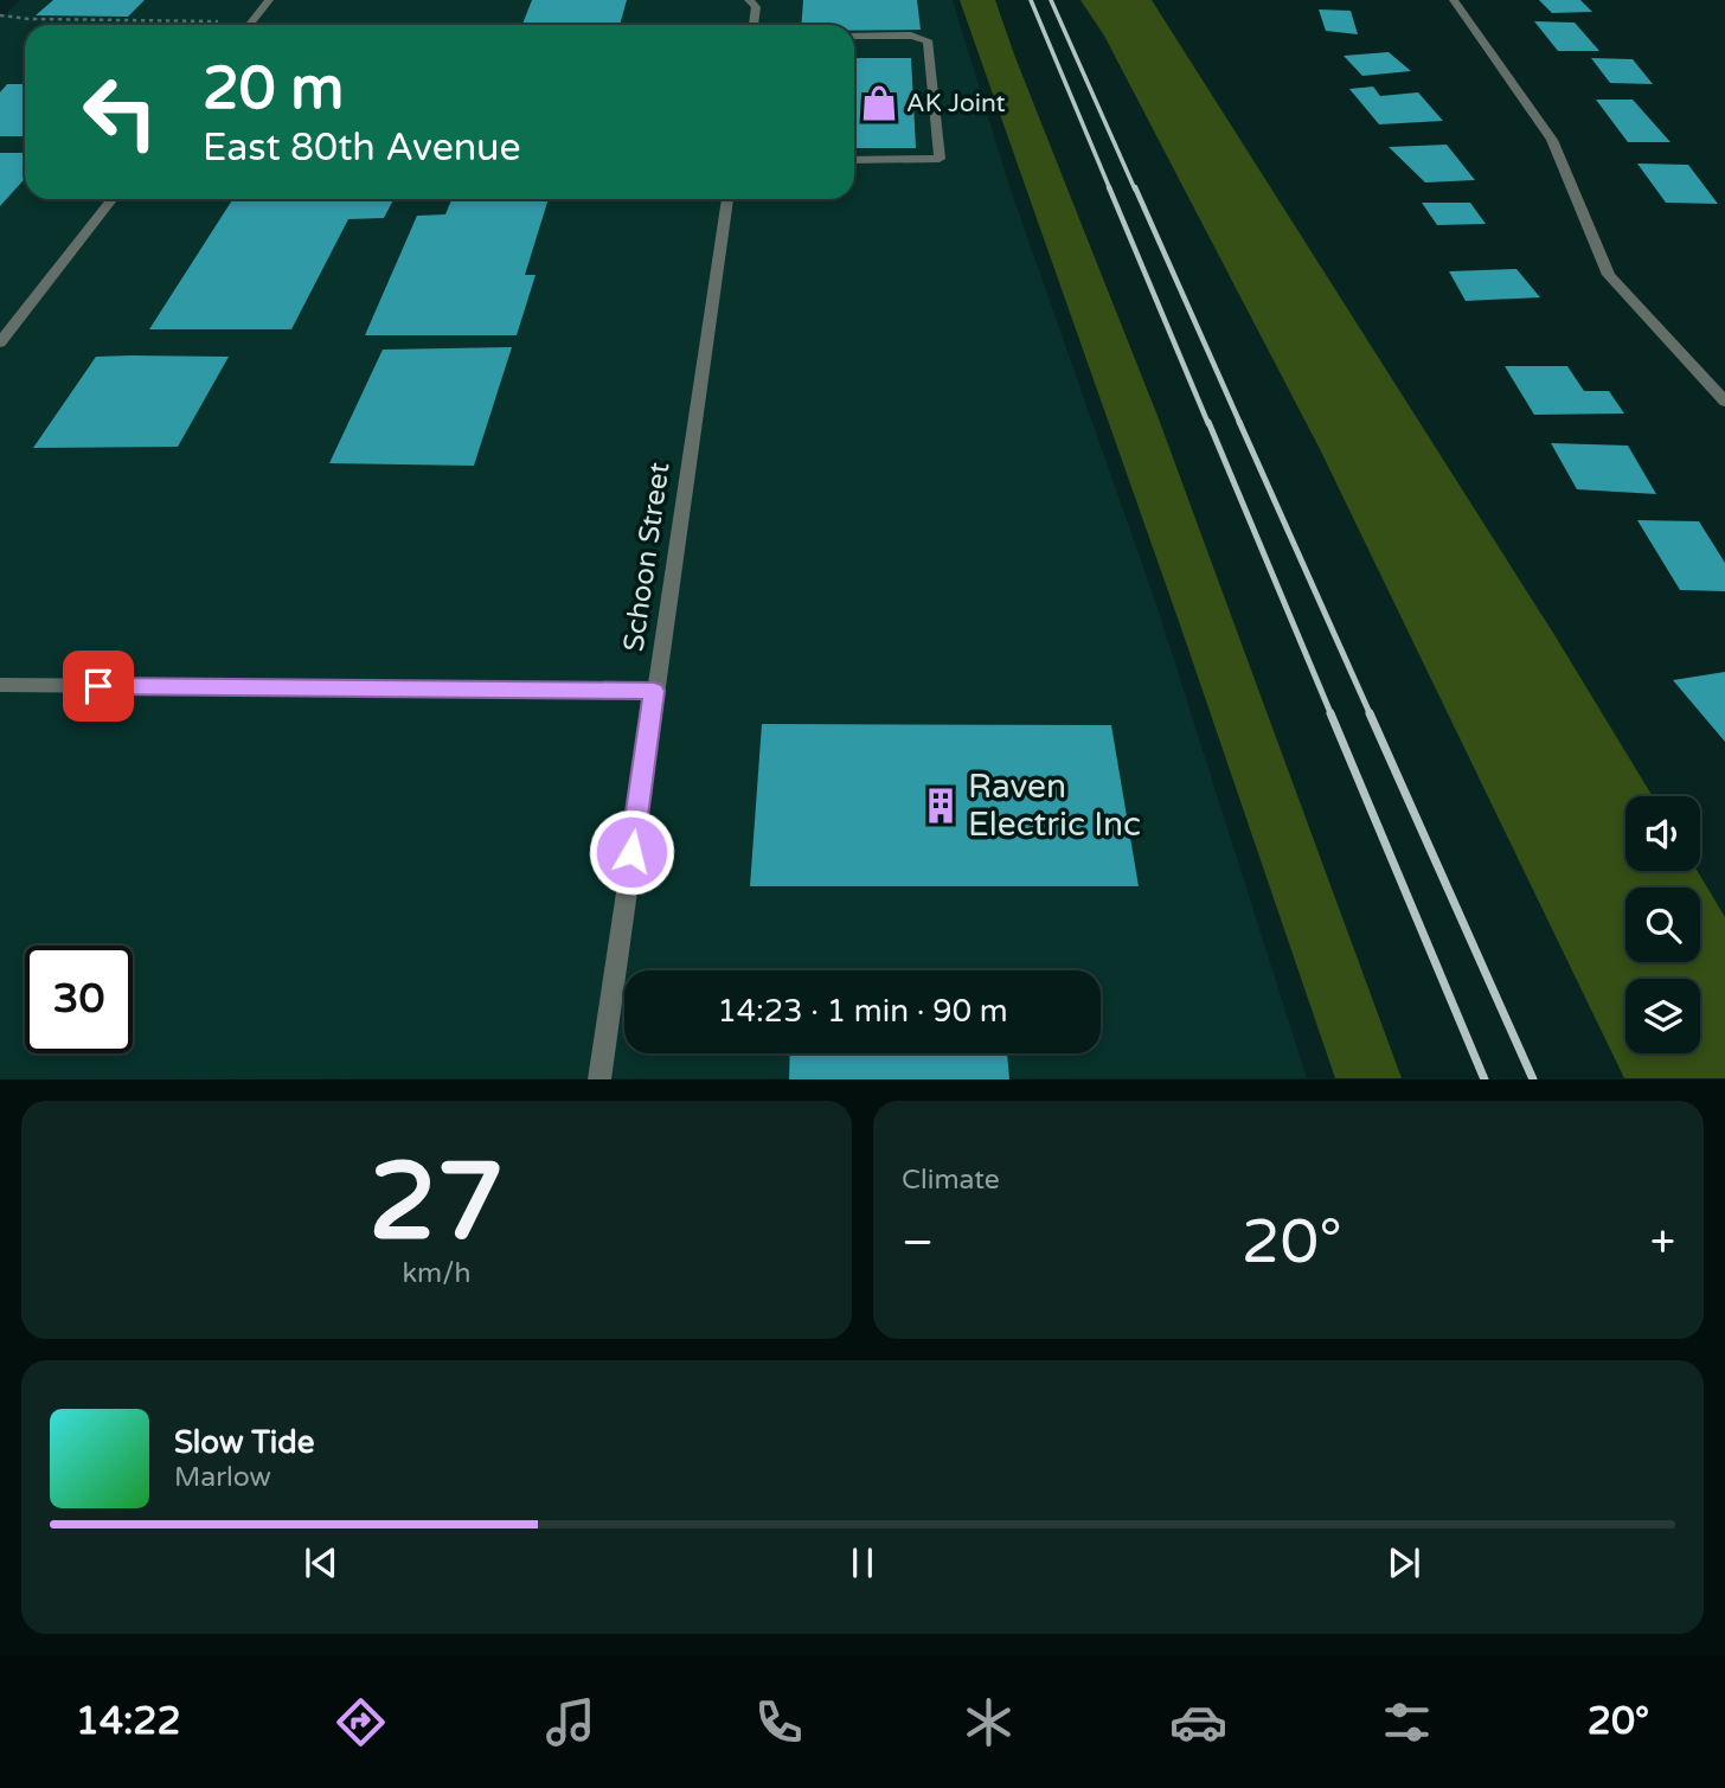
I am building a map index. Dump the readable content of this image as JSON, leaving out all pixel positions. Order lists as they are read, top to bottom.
{
  "streets": {
    "street": ["Schoon Street"]
  },
  "places": {
    "shop": ["AK Joint"],
    "building": ["Raven Electric Inc"]
  },
  "page": {
    "turn": ["20 m", "East 80th Avenue"],
    "limit": "30",
    "trip": "14:23 · 1 min · 90 m",
    "tile": [
      ["27", "km/h"],
      "Climate"
    ],
    "heat": ["−", "20°", "+"],
    "song": ["Slow Tide", "Marlow"],
    "tabs": ["14:22", "20°"]
  }
}
